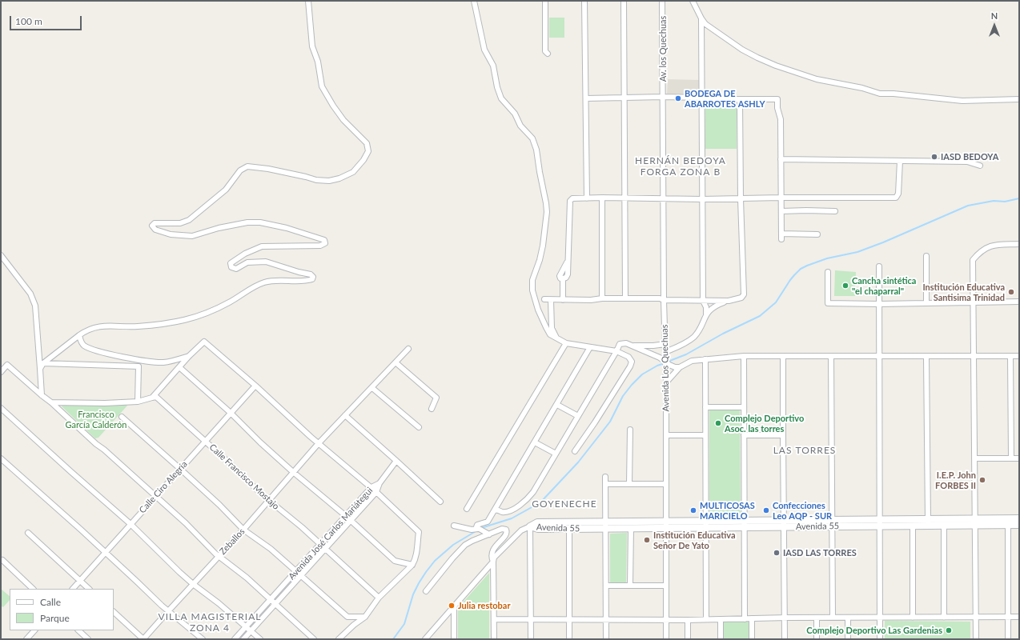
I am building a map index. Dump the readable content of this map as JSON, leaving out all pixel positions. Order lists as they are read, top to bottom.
{
  "streets": {
    "street": [
      "Av. los Quechuas",
      "Avenida Los Quechuas",
      "Calle Francisco Mostajo",
      "Calle Ciro Alegría",
      "Avenida 55",
      "Avenida José Carlos Mariátegui",
      "Zeballos"
    ]
  },
  "crossings": [
    ["Av. los Quechuas", "Avenida Los Quechuas"],
    ["Avenida Los Quechuas", "Avenida 55"],
    ["Calle Francisco Mostajo", "Calle Ciro Alegría"],
    ["Calle Francisco Mostajo", "Avenida José Carlos Mariátegui"],
    ["Calle Francisco Mostajo", "Zeballos"]
  ],
  "districts": [
    "HERNÁN BEDOYA FORGA ZONA B",
    "LAS TORRES",
    "GOYENECHE",
    "VILLA MAGISTERIAL ZONA 4"
  ],
  "parks": ["Francisco García Calderón"],
  "places": [
    "BODEGA DE ABARROTES ASHLY",
    "IASD BEDOYA",
    "Cancha sintética \"el chaparral\"",
    "Institución Educativa Santisima Trinidad",
    "Complejo Deportivo Asoc. las torres",
    "I.E.P. John FORBES II",
    "MULTICOSAS MARICIELO",
    "Confecciones Leo AQP - SUR",
    "Institución Educativa Señor De Yato",
    "IASD LAS TORRES",
    "Julia restobar",
    "Complejo Deportivo Las Gardenias"
  ],
  "legend": ["Calle", "Parque"],
  "scale_bar": "100 m",
  "north": "top"
}
